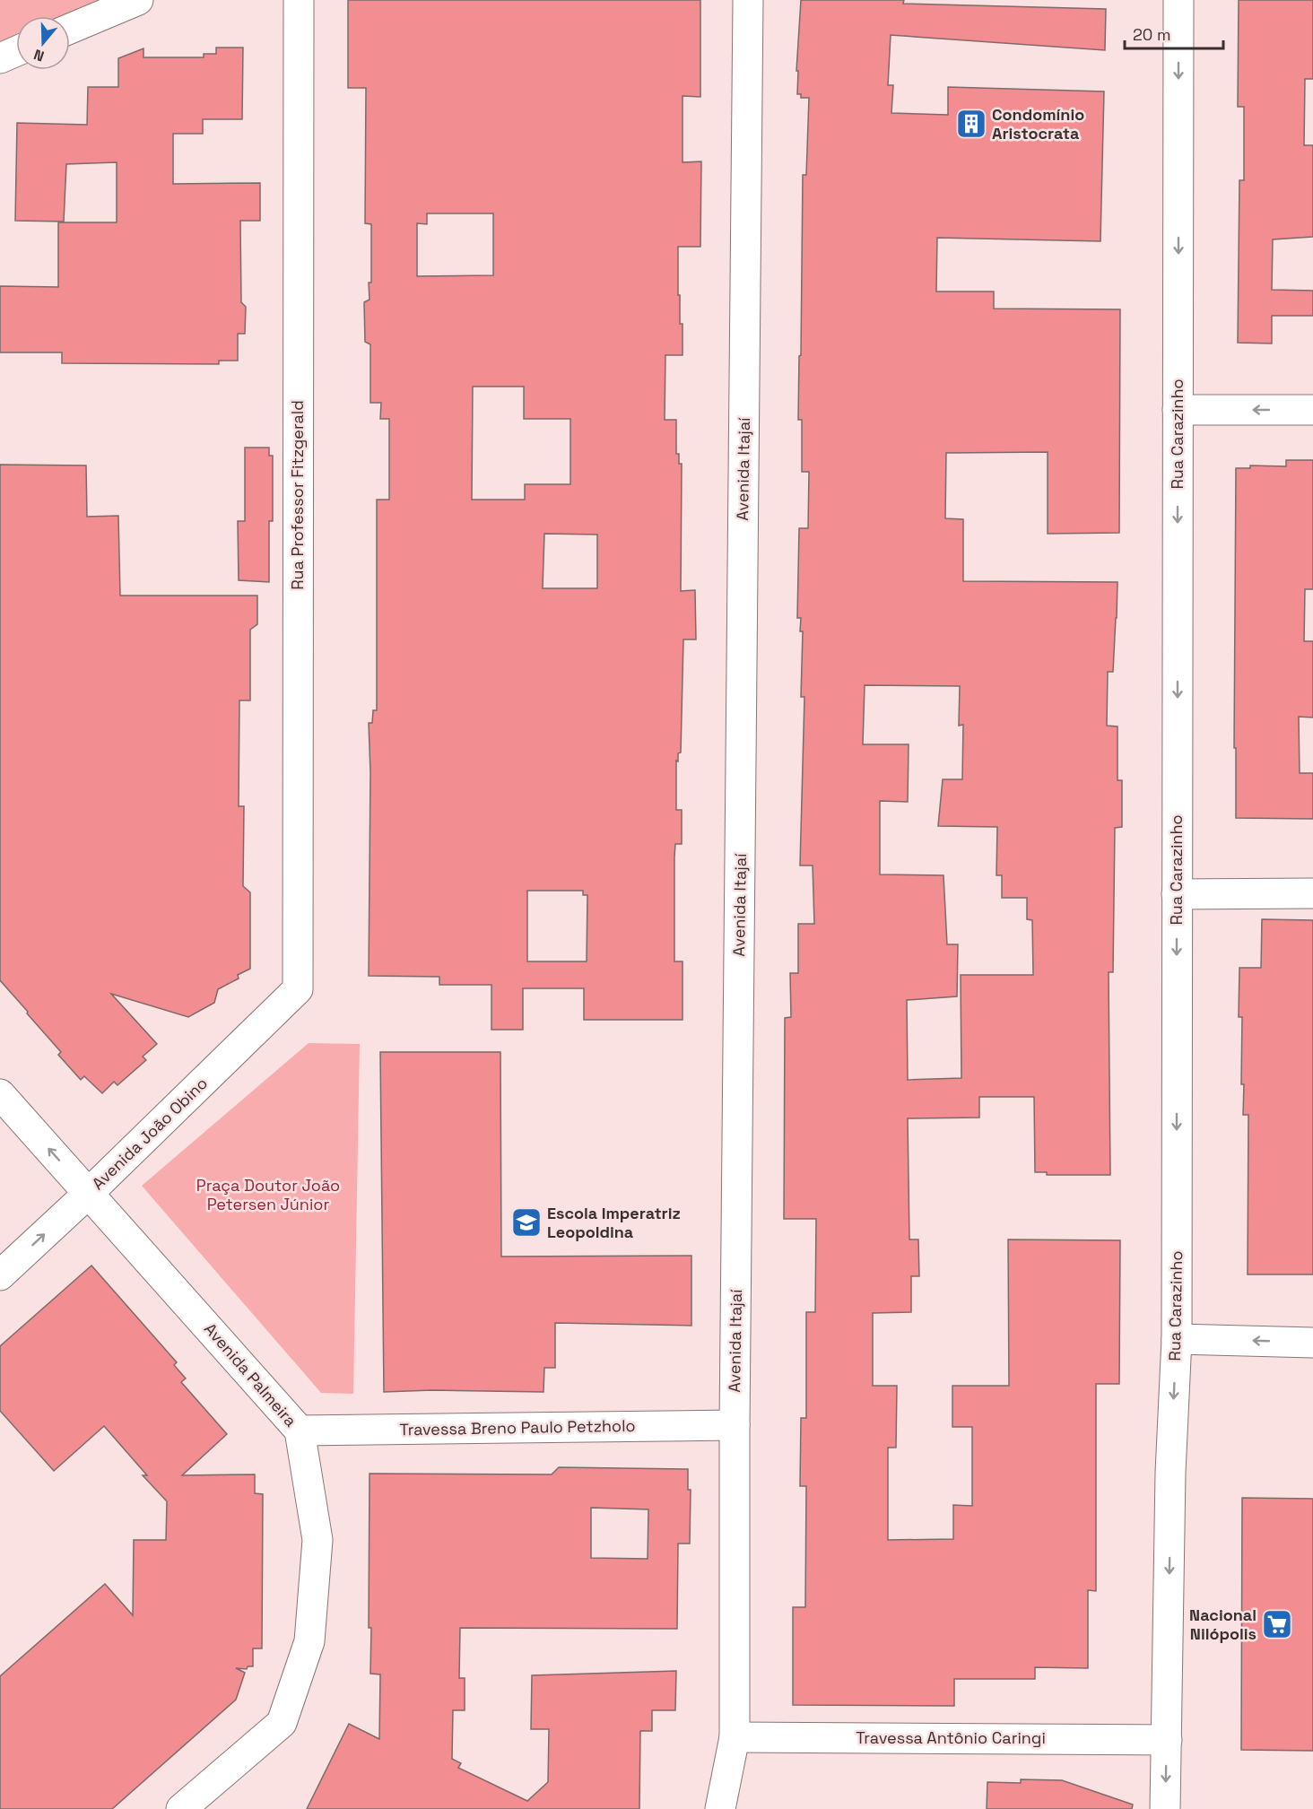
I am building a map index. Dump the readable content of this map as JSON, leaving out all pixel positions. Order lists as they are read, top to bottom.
{
  "streets": {
    "street": [
      "Rua Carazinho",
      "Avenida Itajaí",
      "Rua Professor Fitzgerald",
      "Avenida João Obino",
      "Avenida Palmeira",
      "Travessa Breno Paulo Petzholo",
      "Travessa Antônio Caringi"
    ]
  },
  "crossings": [
    ["Rua Carazinho", "Travessa Antônio Caringi"],
    ["Avenida Itajaí", "Travessa Breno Paulo Petzholo"],
    ["Avenida Itajaí", "Travessa Antônio Caringi"],
    ["Rua Professor Fitzgerald", "Avenida João Obino"],
    ["Avenida João Obino", "Avenida Palmeira"],
    ["Avenida Palmeira", "Travessa Breno Paulo Petzholo"]
  ],
  "one_way": ["Rua Carazinho"],
  "parks": ["Praça Doutor João Petersen Júnior"],
  "places": {
    "building": ["Condomínio Aristocrata"],
    "school or university": ["Escola Imperatriz Leopoldina"],
    "supermarket": ["Nacional Nilópolis"]
  },
  "scale_bar": "20 m",
  "north": "bottom"
}
